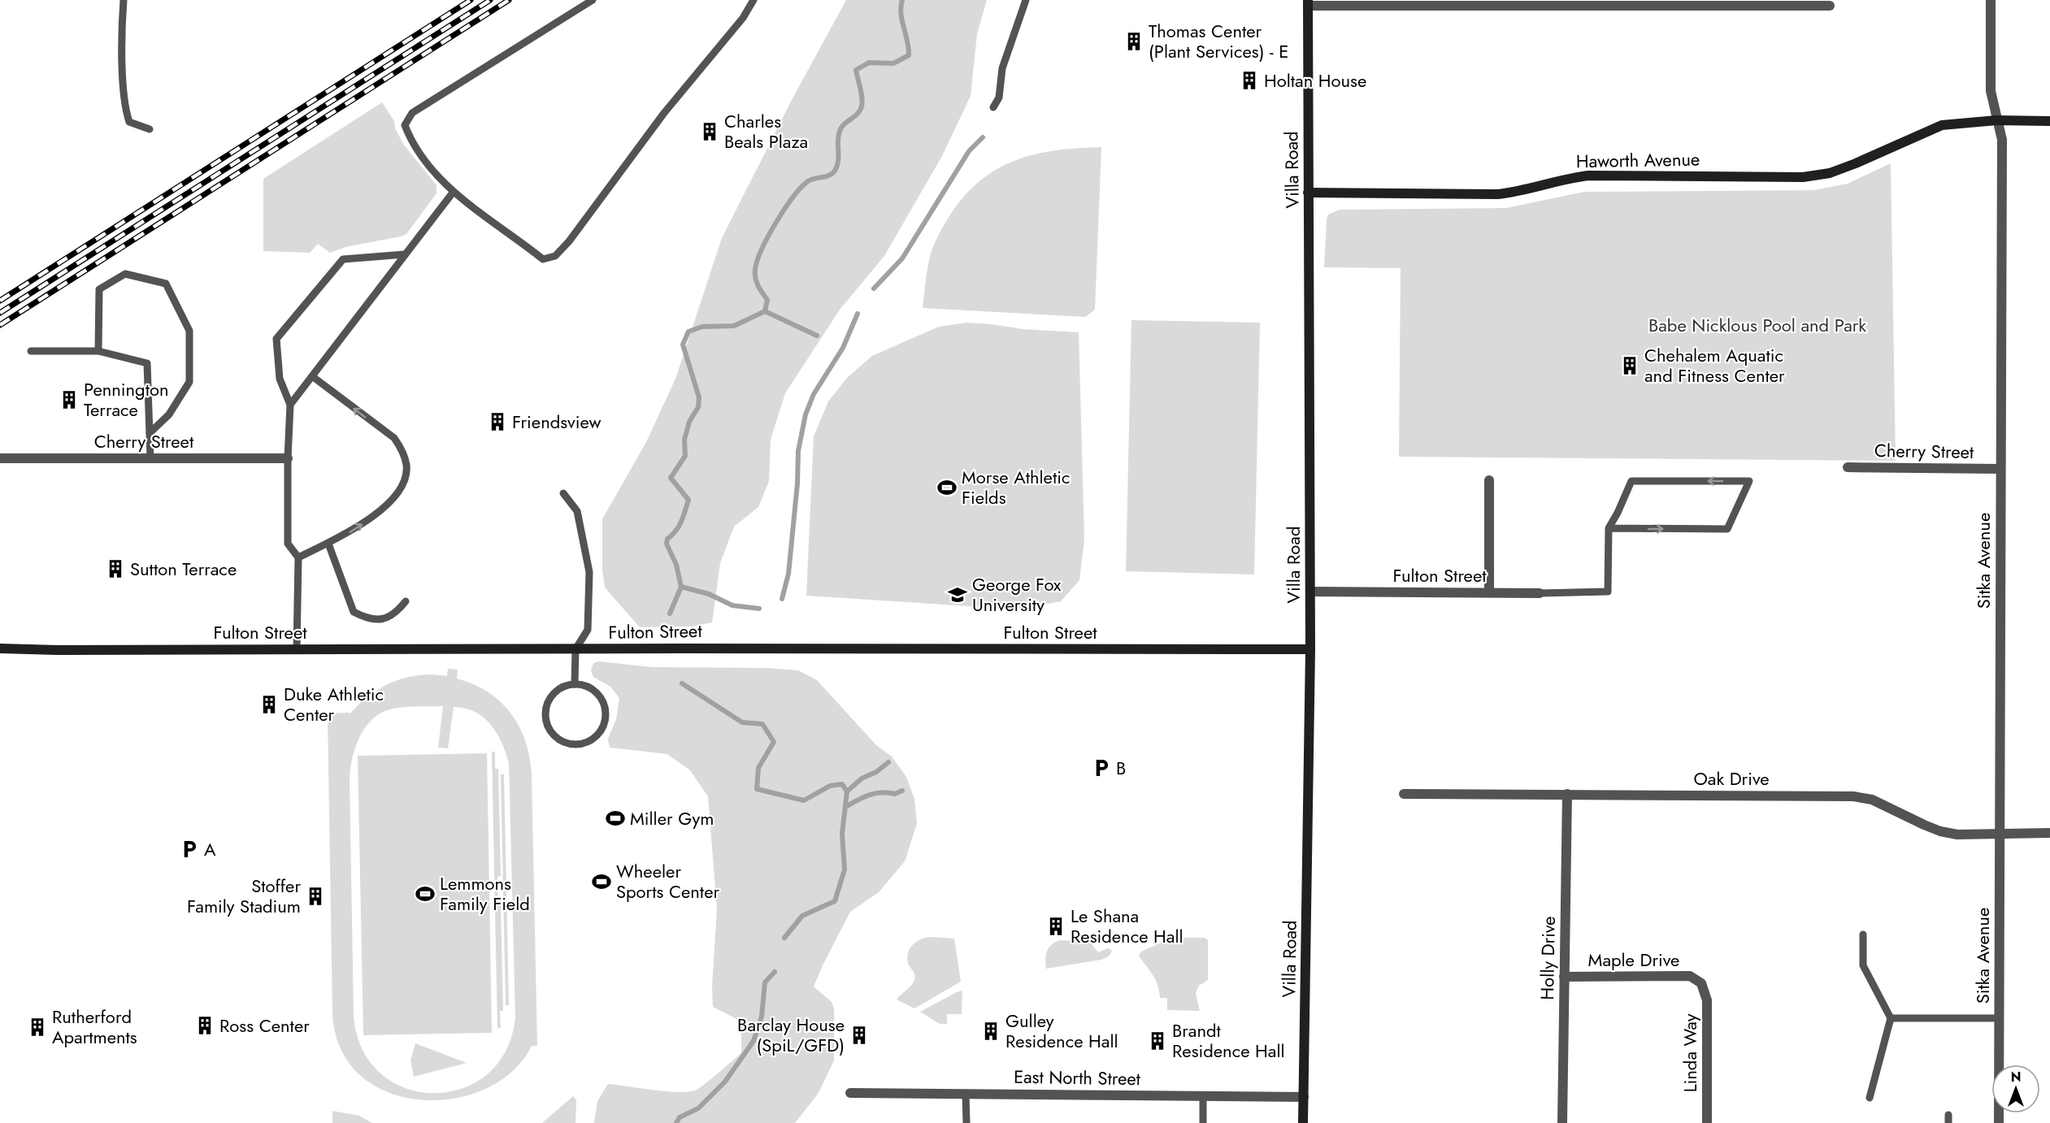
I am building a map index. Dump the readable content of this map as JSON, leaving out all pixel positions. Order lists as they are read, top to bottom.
{
  "streets": {
    "street": [
      "Haworth Avenue",
      "Villa Road",
      "Cherry Street",
      "Sitka Avenue",
      "Fulton Street",
      "Oak Drive",
      "Holly Drive",
      "Maple Drive",
      "Linda Way",
      "East North Street"
    ]
  },
  "crossings": [
    ["Haworth Avenue", "Villa Road"],
    ["Haworth Avenue", "Sitka Avenue"],
    ["Villa Road", "Fulton Street"],
    ["Villa Road", "East North Street"],
    ["Cherry Street", "Sitka Avenue"],
    ["Sitka Avenue", "Oak Drive"],
    ["Oak Drive", "Holly Drive"],
    ["Holly Drive", "Maple Drive"],
    ["Maple Drive", "Linda Way"]
  ],
  "parks": ["Babe Nicklous Pool and Park"],
  "places": {
    "building": [
      "Thomas Center (Plant Services) - E",
      "Holtan House",
      "Charles Beals Plaza",
      "Chehalem Aquatic and Fitness Center",
      "Pennington Terrace",
      "Friendsview",
      "Sutton Terrace",
      "Duke Athletic Center",
      "Stoffer Family Stadium",
      "Le Shana Residence Hall",
      "Ross Center",
      "Rutherford Apartments",
      "Gulley Residence Hall",
      "Barclay House (SpiL/GFD)",
      "Brandt Residence Hall"
    ],
    "sports": [
      "Morse Athletic Fields",
      "Miller Gym",
      "Wheeler Sports Center",
      "Lemmons Family Field"
    ],
    "school or university": ["George Fox University"],
    "parking": ["B", "A"]
  },
  "north": "top"
}
